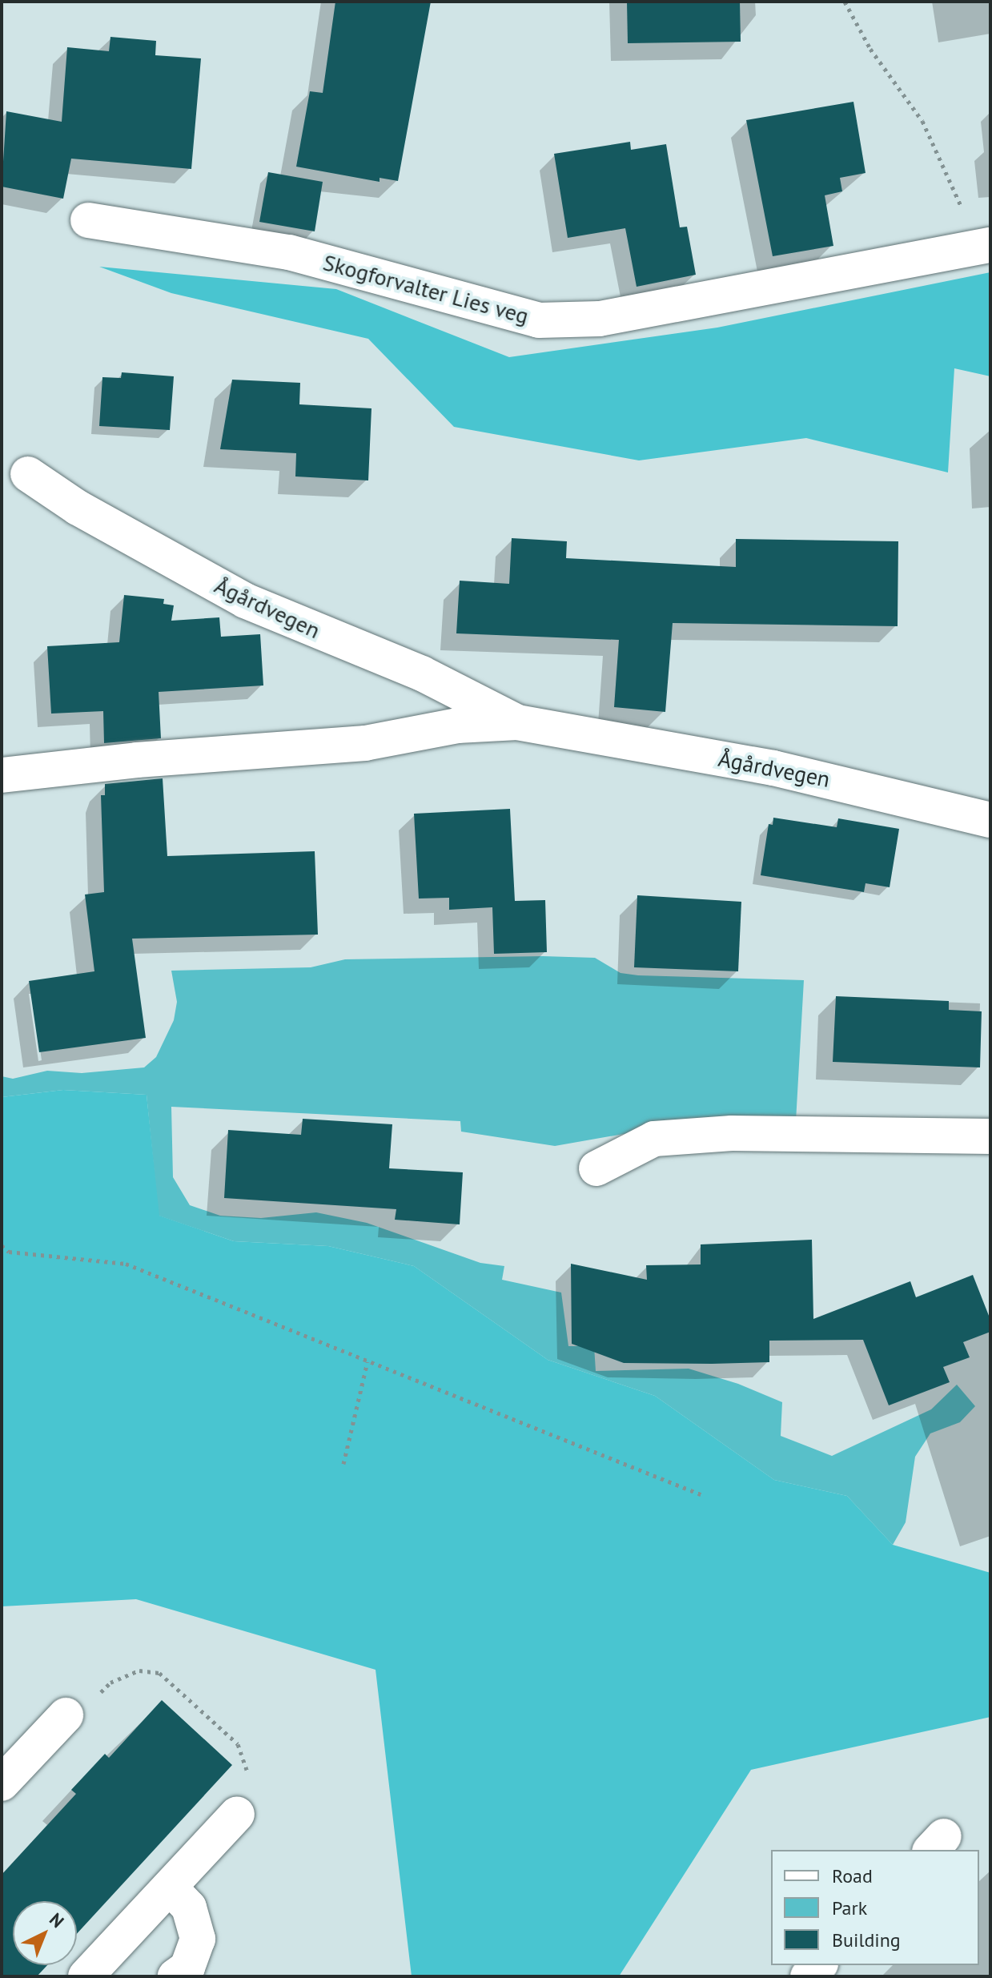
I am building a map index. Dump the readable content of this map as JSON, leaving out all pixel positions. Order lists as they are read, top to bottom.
{
  "streets": {
    "street": ["Skogforvalter Lies veg", "Ågårdvegen"]
  },
  "legend": ["Road", "Park", "Building"],
  "north": "top right"
}
